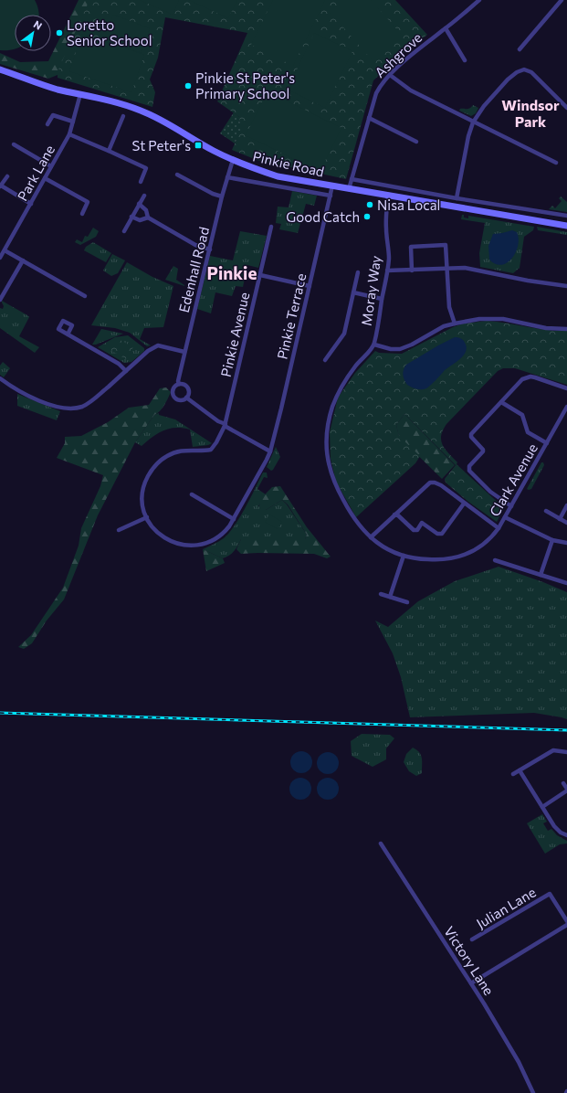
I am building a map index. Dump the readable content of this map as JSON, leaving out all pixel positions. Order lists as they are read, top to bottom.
{
  "streets": {
    "main road": ["Pinkie Road"],
    "street": [
      "Ashgrove",
      "Park Lane",
      "Edenhall Road",
      "Moray Way",
      "Pinkie Terrace",
      "Pinkie Avenue",
      "Clark Avenue",
      "Julian Lane",
      "Victory Lane"
    ]
  },
  "crossings": [
    ["Ashgrove", "Pinkie Road"],
    ["Pinkie Road", "Park Lane"],
    ["Pinkie Road", "Edenhall Road"],
    ["Pinkie Road", "Moray Way"],
    ["Pinkie Road", "Pinkie Terrace"],
    ["Moray Way", "Clark Avenue"],
    ["Pinkie Terrace", "Pinkie Avenue"]
  ],
  "districts": ["Windsor Park", "Pinkie"],
  "places": {
    "other": [
      "Loretto Senior School",
      "Pinkie St Peter's Primary School",
      "Nisa Local",
      "Good Catch"
    ],
    "transit": ["St Peter's"]
  },
  "north": "top right"
}
